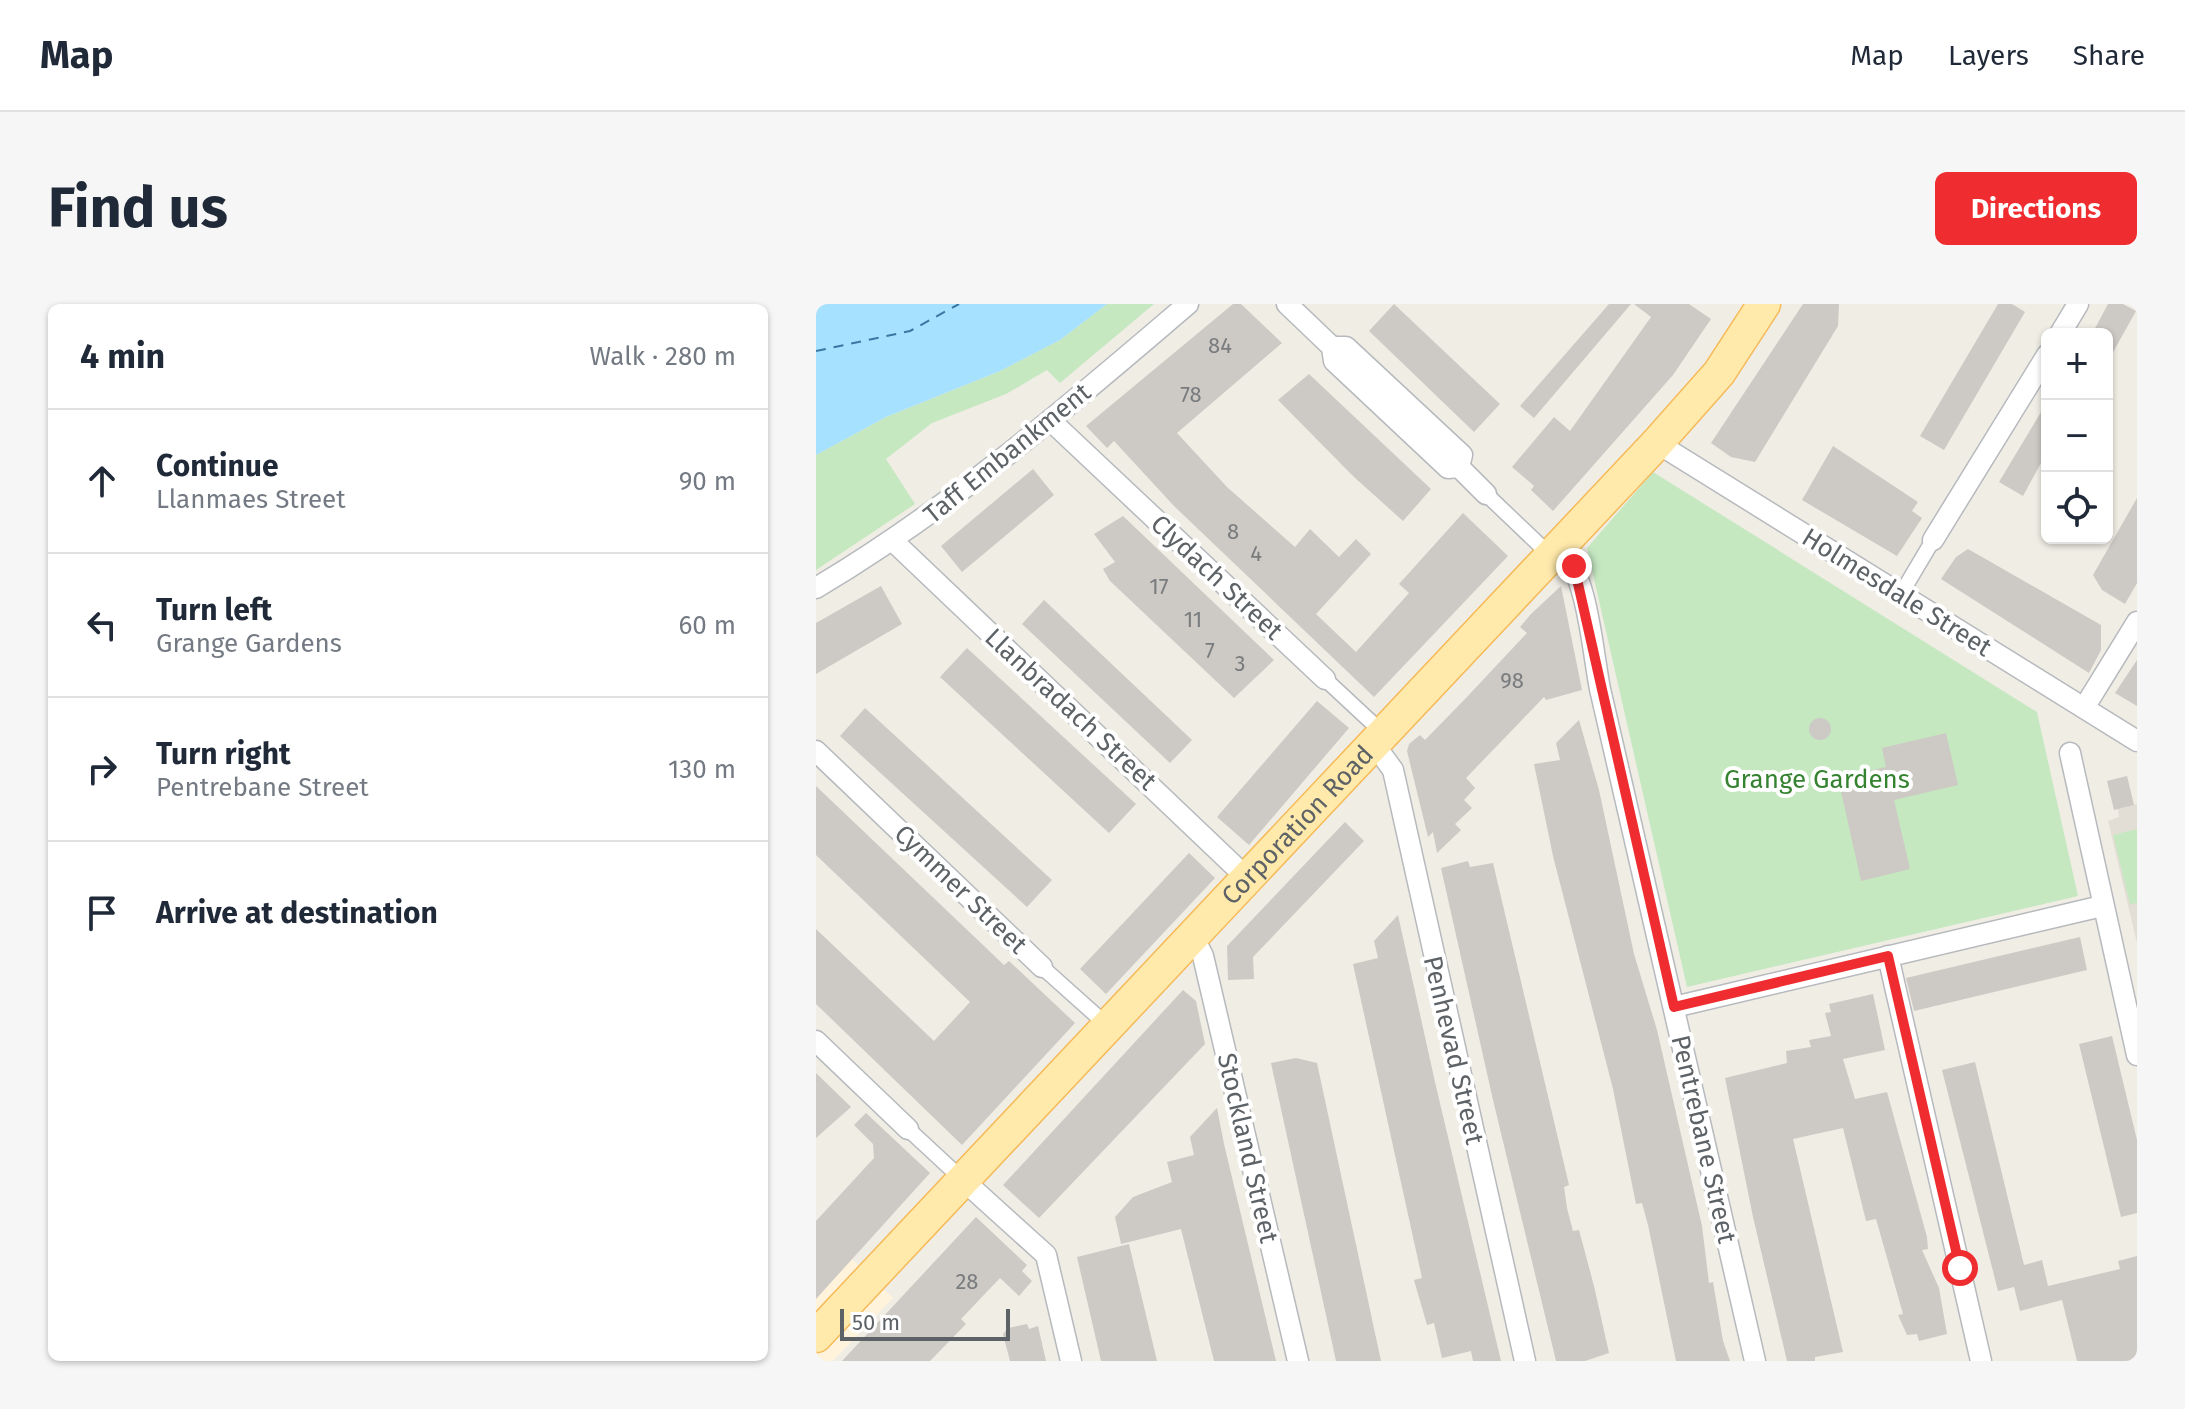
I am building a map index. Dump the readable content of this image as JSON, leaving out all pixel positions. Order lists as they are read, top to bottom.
{
  "streets": {
    "main road": ["Corporation Road"],
    "street": [
      "Taff Embankment",
      "Clydach Street",
      "Holmesdale Street",
      "Llanbradach Street",
      "Cymmer Street",
      "Penhevad Street",
      "Pentrebane Street",
      "Stockland Street"
    ]
  },
  "crossings": [
    ["Taff Embankment", "Clydach Street"],
    ["Taff Embankment", "Llanbradach Street"],
    ["Clydach Street", "Corporation Road"],
    ["Clydach Street", "Penhevad Street"],
    ["Holmesdale Street", "Corporation Road"],
    ["Llanbradach Street", "Corporation Road"],
    ["Corporation Road", "Cymmer Street"],
    ["Corporation Road", "Penhevad Street"],
    ["Corporation Road", "Pentrebane Street"],
    ["Corporation Road", "Stockland Street"]
  ],
  "parks": ["Grange Gardens"],
  "house_numbers": [
    "84",
    "78",
    "8",
    "4",
    "17",
    "11",
    "7",
    "3",
    "98",
    "28"
  ],
  "scale_bar": "50 m",
  "page": {
    "header": "Map",
    "nav": ["Map", "Layers", "Share"],
    "buttons": "Directions",
    "title": "Find us",
    "heading": ["4 min", "Walk · 280 m"],
    "map_buttons": ["+", "−"],
    "list": [
      ["Continue", "Llanmaes Street", "90 m"],
      ["Turn left", "Grange Gardens", "60 m"],
      ["Turn right", "Pentrebane Street", "130 m"],
      "Arrive at destination"
    ],
    "scale": "50 m"
  }
}
